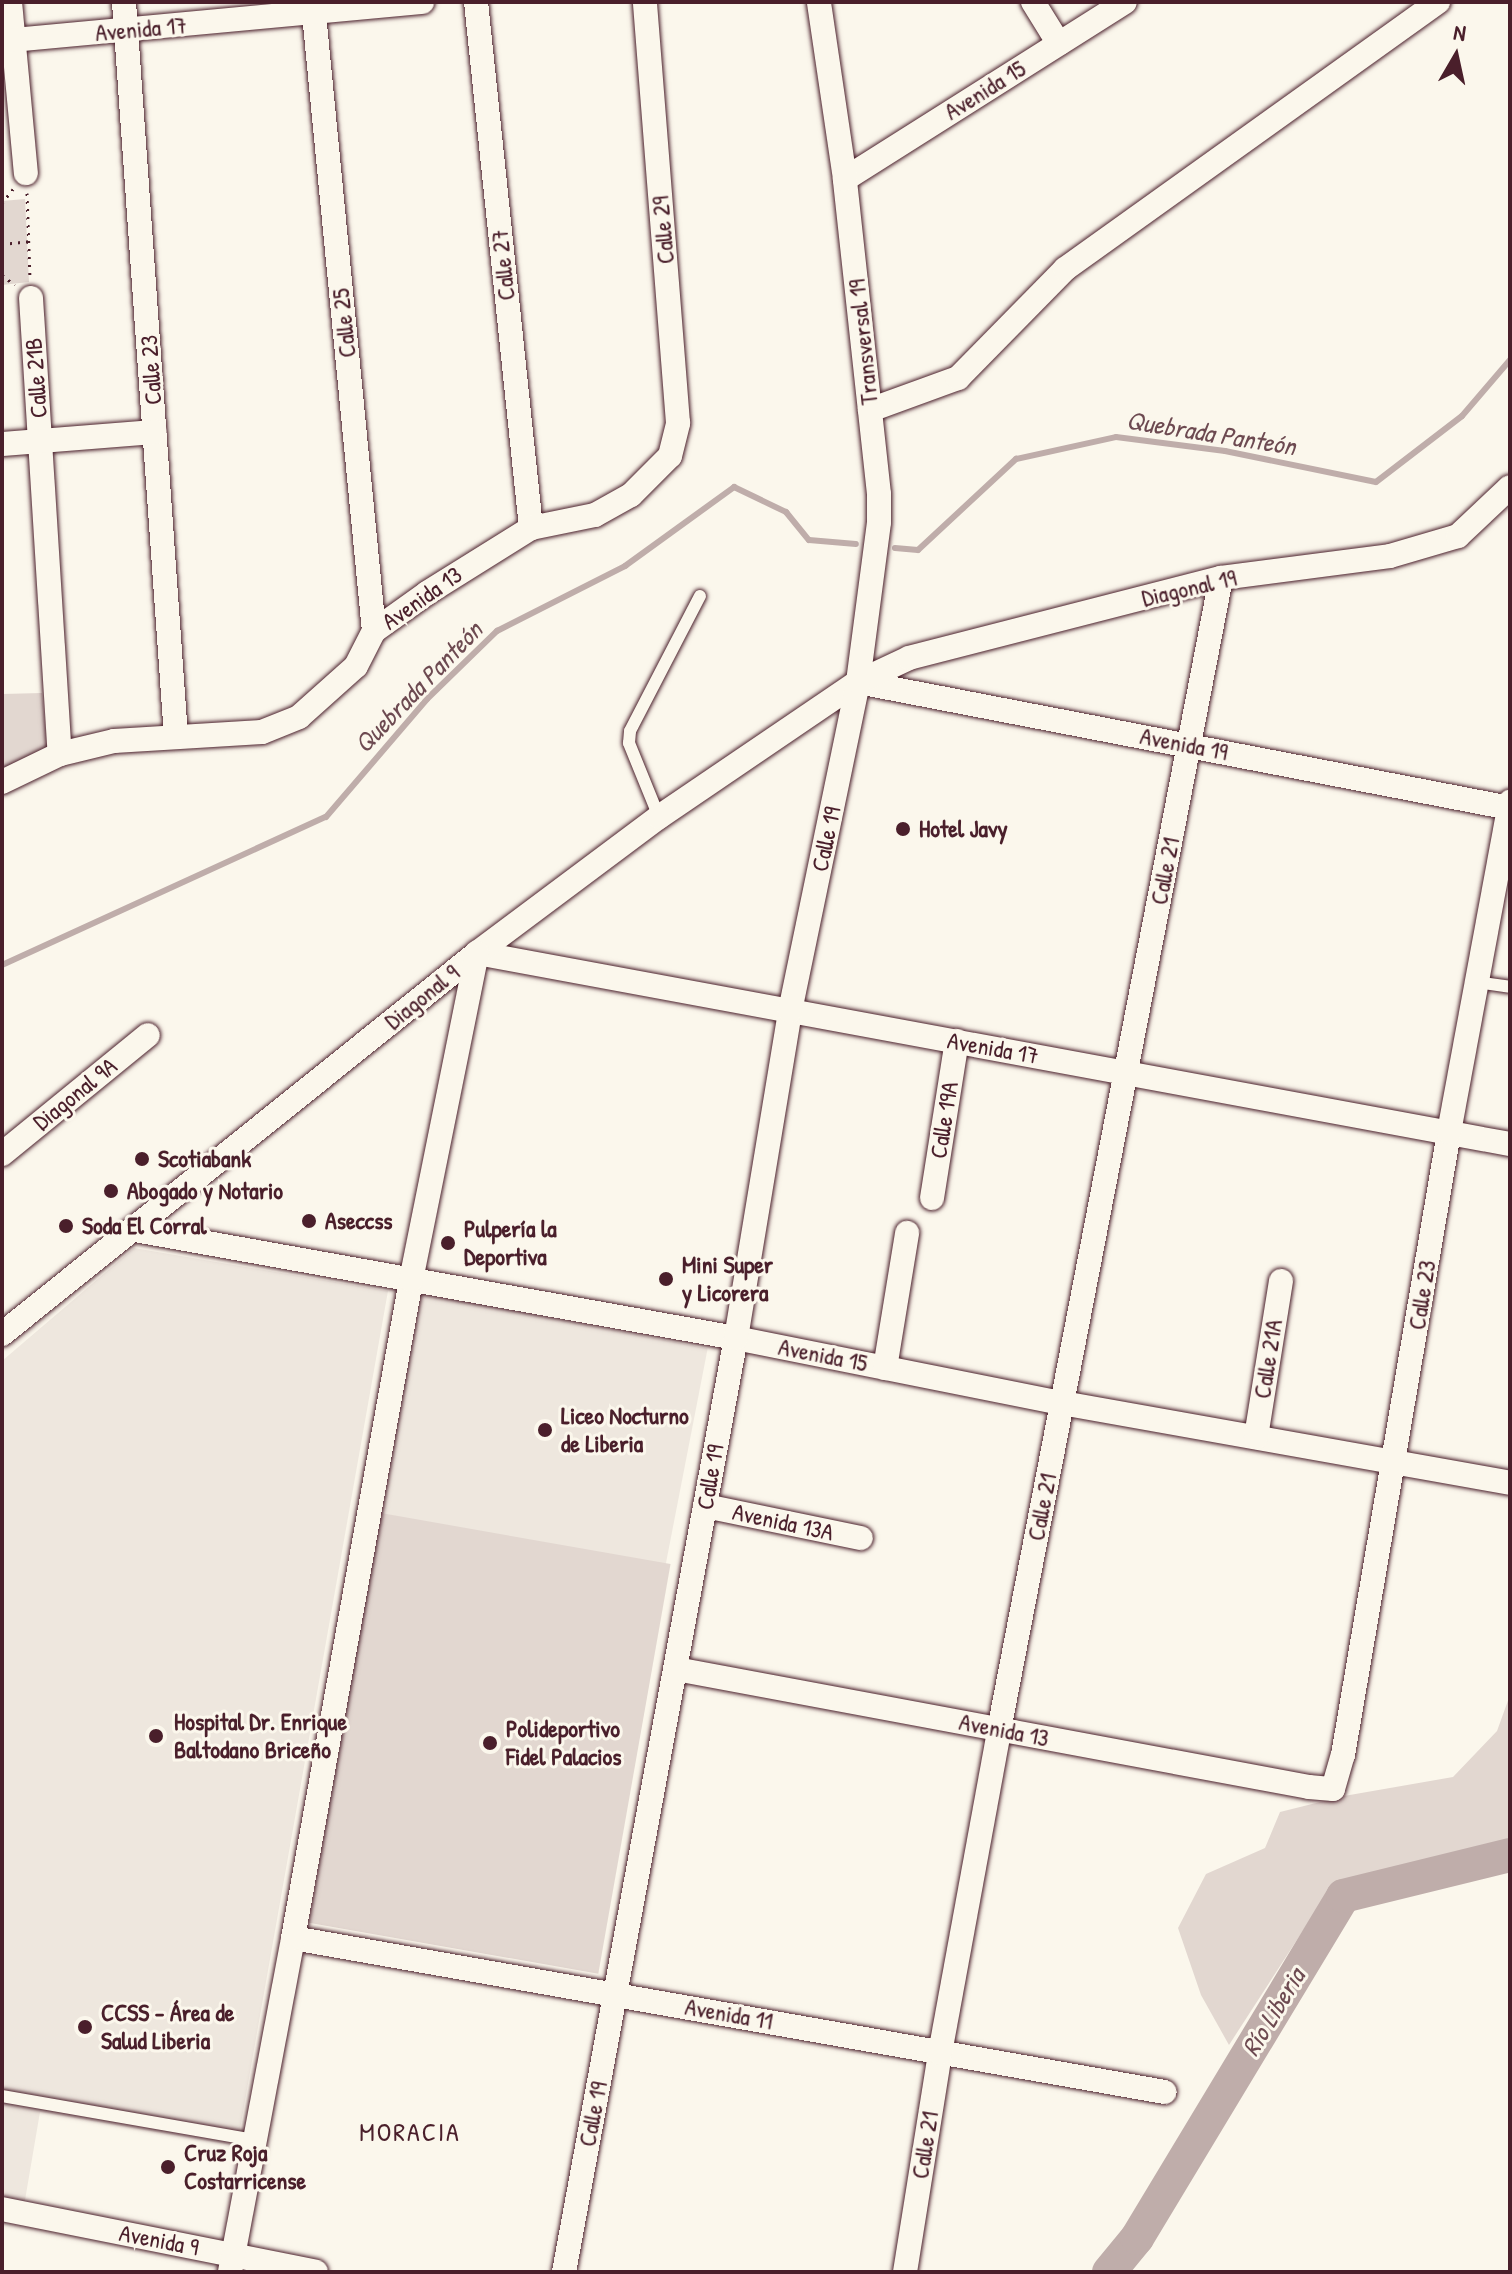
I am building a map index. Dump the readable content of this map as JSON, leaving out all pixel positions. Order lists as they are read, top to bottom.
{
  "streets": {
    "street": [
      "Avenida 17",
      "Avenida 15",
      "Calle 29",
      "Calle 27",
      "Calle 25",
      "Transversal 19",
      "Calle 23",
      "Calle 21B",
      "Diagonal 19",
      "Avenida 13",
      "Avenida 19",
      "Calle 19",
      "Calle 21",
      "Diagonal 9",
      "Diagonal 9A",
      "Calle 19A",
      "Calle 21A",
      "Avenida 13A",
      "Avenida 11",
      "Avenida 9"
    ]
  },
  "crossings": [
    ["Avenida 17", "Calle 25"],
    ["Avenida 17", "Calle 23"],
    ["Avenida 17", "Calle 19"],
    ["Avenida 17", "Calle 21"],
    ["Avenida 17", "Diagonal 9"],
    ["Avenida 17", "Calle 19A"],
    ["Avenida 15", "Transversal 19"],
    ["Avenida 15", "Calle 23"],
    ["Avenida 15", "Calle 19"],
    ["Avenida 15", "Calle 21"],
    ["Avenida 15", "Diagonal 9"],
    ["Avenida 15", "Calle 21A"],
    ["Calle 29", "Avenida 13"],
    ["Calle 27", "Avenida 13"],
    ["Calle 25", "Avenida 13"],
    ["Transversal 19", "Diagonal 19"],
    ["Transversal 19", "Avenida 19"],
    ["Transversal 19", "Calle 19"],
    ["Transversal 19", "Diagonal 9"],
    ["Calle 23", "Avenida 13"],
    ["Calle 23", "Avenida 19"],
    ["Calle 21B", "Avenida 13"],
    ["Diagonal 19", "Avenida 19"],
    ["Diagonal 19", "Calle 19"],
    ["Diagonal 19", "Calle 21"],
    ["Diagonal 19", "Diagonal 9"],
    ["Avenida 13", "Calle 19"],
    ["Avenida 13", "Calle 21"],
    ["Avenida 19", "Calle 19"],
    ["Avenida 19", "Calle 21"],
    ["Avenida 19", "Diagonal 9"],
    ["Calle 19", "Diagonal 9"],
    ["Calle 19", "Avenida 13A"],
    ["Calle 19", "Avenida 11"],
    ["Calle 21", "Avenida 11"]
  ],
  "districts": ["MORACIA"],
  "water": ["Quebrada Panteón", "Río Liberia"],
  "places": [
    "Hotel Javy",
    "Scotiabank",
    "Abogado y Notario",
    "Aseccss",
    "Soda El Corral",
    "Pulpería la Deportiva",
    "Mini Super y Licorera",
    "Liceo Nocturno de Liberia",
    "Hospital Dr. Enrique Baltodano Briceño",
    "Polideportivo Fidel Palacios",
    "CCSS - Área de Salud Liberia",
    "Cruz Roja Costarricense"
  ],
  "north": "top"
}
